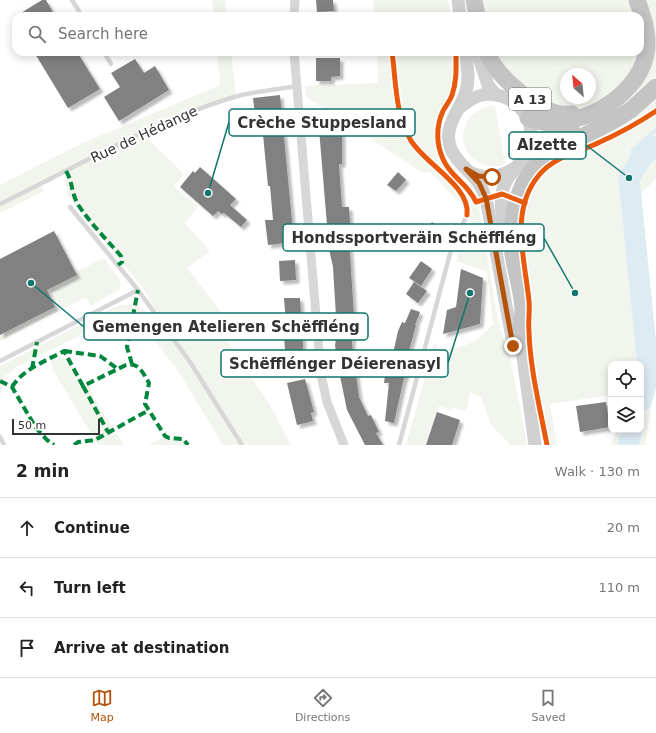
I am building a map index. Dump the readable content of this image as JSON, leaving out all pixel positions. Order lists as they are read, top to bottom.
{
  "streets": {
    "highway": ["A 13"],
    "lane": ["Rue de Hédange"]
  },
  "places": [
    "Alzette",
    "Crèche Stuppesland",
    "Gemengen Atelieren Schëffléng",
    "Schëfflénger Déierenasyl",
    "Hondssportveräin Schëffléng"
  ],
  "scale_bar": "50 m",
  "north": "top left",
  "page": {
    "search": "Search here",
    "scale": "50 m",
    "heading": ["2 min", "Walk · 130 m"],
    "list": [
      ["Continue", "20 m"],
      ["Turn left", "110 m"],
      "Arrive at destination"
    ],
    "nav": ["Map", "Directions", "Saved"]
  }
}
